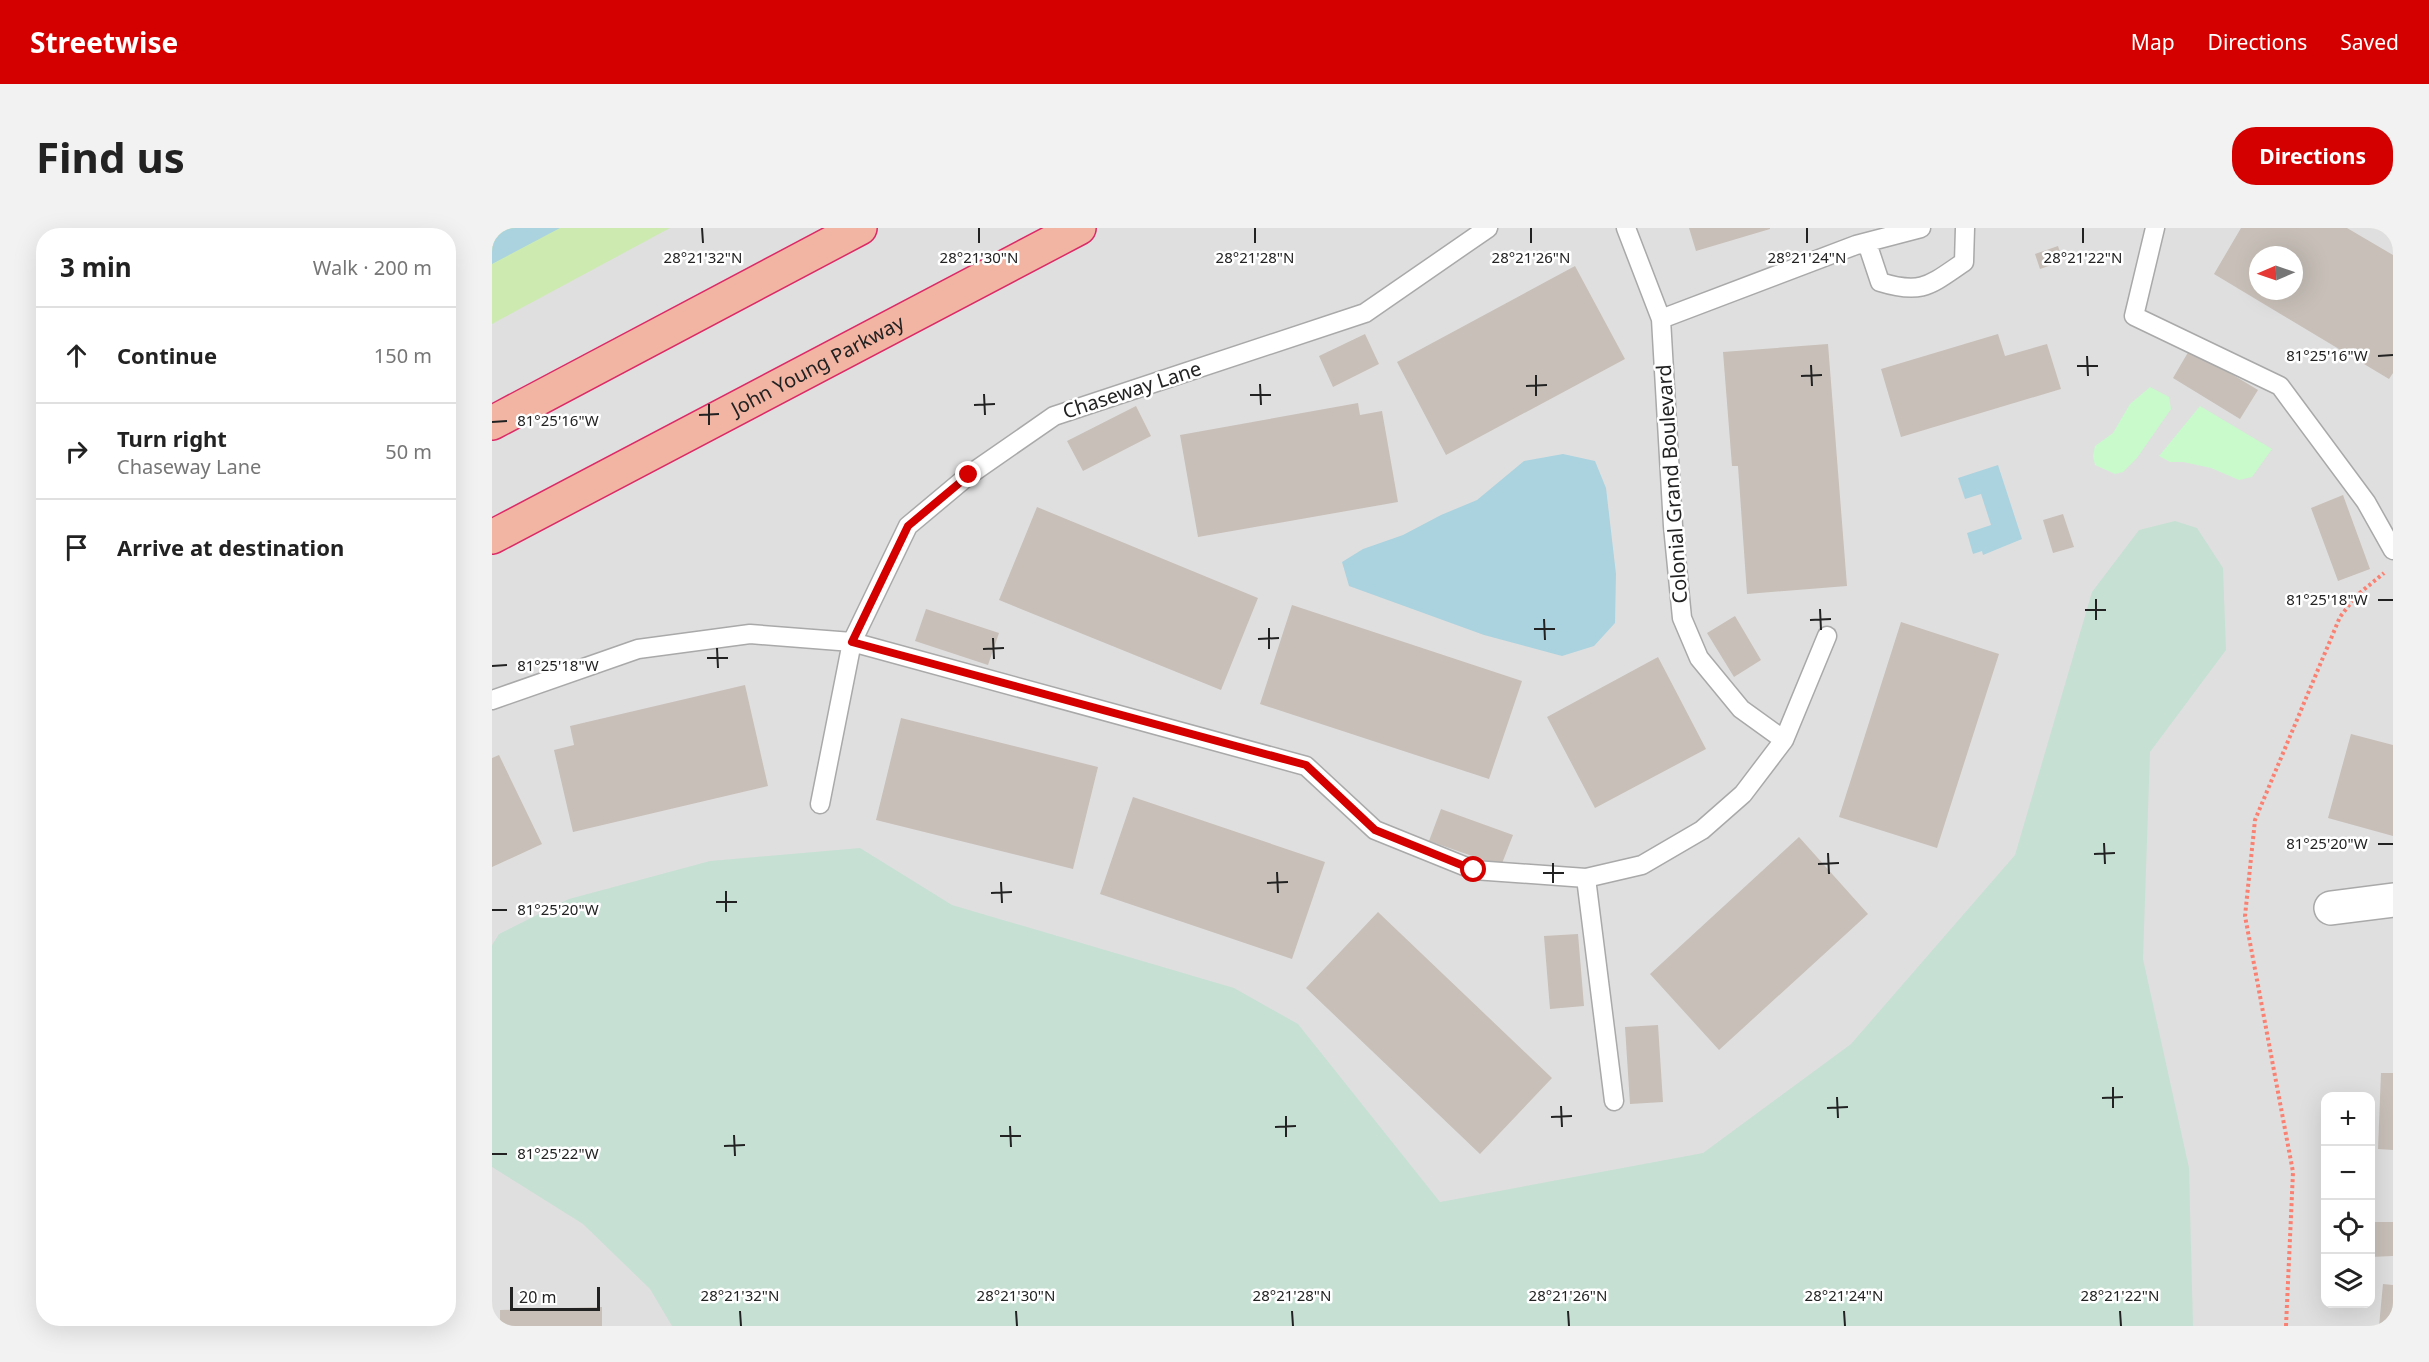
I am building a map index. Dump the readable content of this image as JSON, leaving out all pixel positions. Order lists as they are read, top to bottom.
{
  "streets": {
    "highway": ["John Young Parkway"],
    "lane": ["Chaseway Lane", "Colonial Grand Boulevard"]
  },
  "scale_bar": "20 m",
  "north": "left",
  "page": {
    "header": "Streetwise",
    "nav": ["Map", "Directions", "Saved"],
    "buttons": "Directions",
    "title": "Find us",
    "heading": ["3 min", "Walk · 200 m"],
    "list": [
      ["Continue", "150 m"],
      ["Turn right", "Chaseway Lane", "50 m"],
      "Arrive at destination"
    ],
    "map_buttons": ["+", "−"],
    "scale": "20 m"
  },
  "coordinates": [
    "28°21'32\"N",
    "28°21'30\"N",
    "28°21'28\"N",
    "28°21'26\"N",
    "28°21'24\"N",
    "28°21'22\"N",
    "81°25'16\"W",
    "81°25'18\"W",
    "81°25'20\"W",
    "81°25'22\"W"
  ]
}
